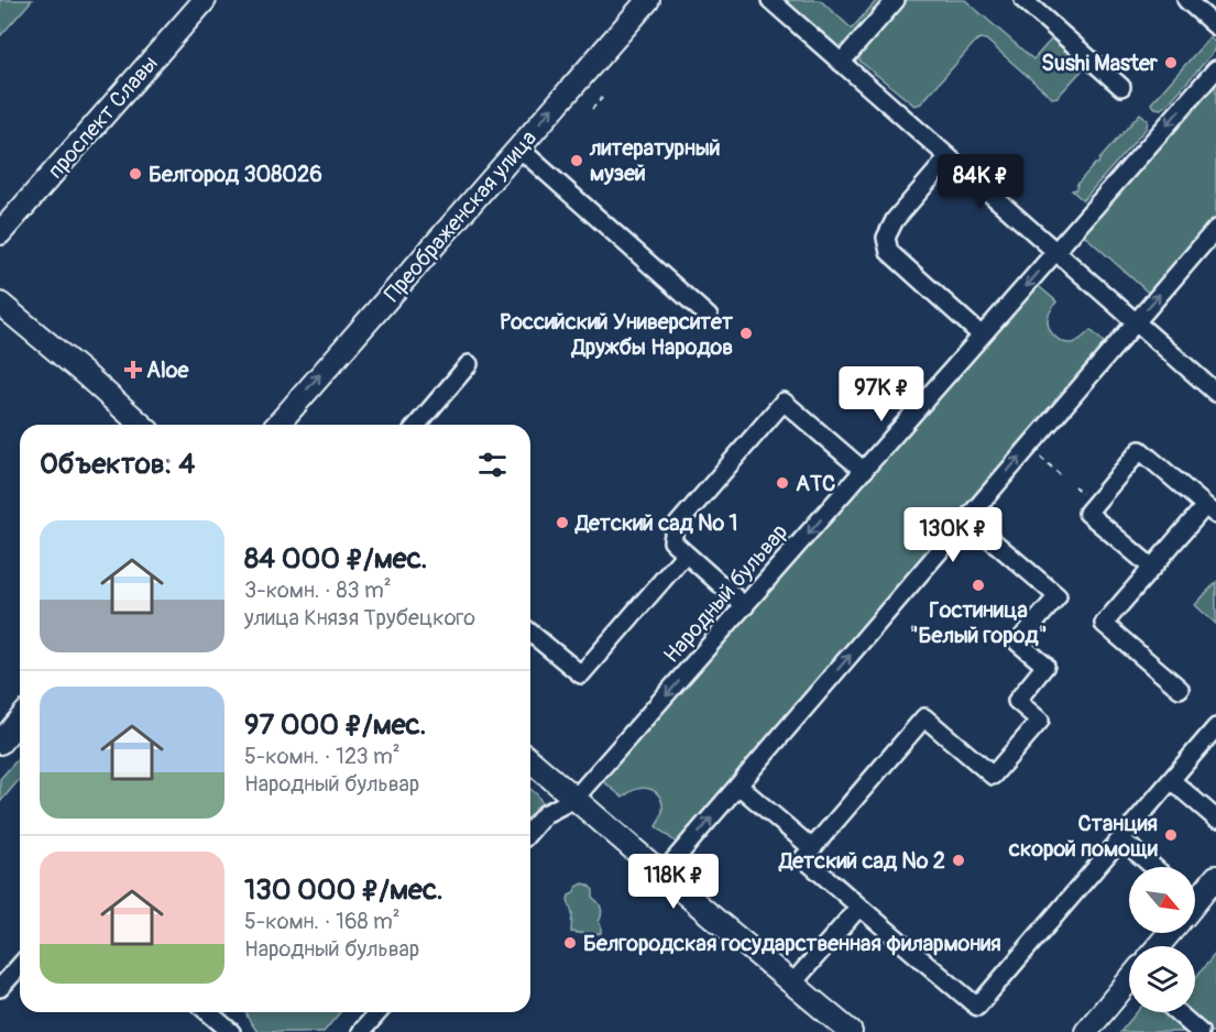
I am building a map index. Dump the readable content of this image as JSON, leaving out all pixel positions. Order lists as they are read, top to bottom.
{
  "streets": {
    "main road": ["проспект Славы", "Преображенская улица"],
    "street": ["Народный бульвар"]
  },
  "one_way": ["Преображенская улица"],
  "places": {
    "other": [
      "Sushi Master",
      "литературный музей",
      "Белгород 308026",
      "Российский Университет Дружбы Народов",
      "АТС",
      "Детский сад № 1",
      "Гостиница \"Белый город\"",
      "Станция скорой помощи",
      "Детский сад № 2",
      "Белгородская государственная филармония"
    ],
    "health": ["Aloe"]
  },
  "north": "bottom right",
  "page": {
    "price": [
      "84K ₽",
      "97K ₽",
      "130K ₽",
      "118K ₽"
    ],
    "heading": "Объектов: 4",
    "list": [
      {
        "name": "84 000 ₽/мес.",
        "note": "3-комн. · 83 m² · улица Князя Трубецкого"
      },
      {
        "name": "97 000 ₽/мес.",
        "note": "5-комн. · 123 m² · Народный бульвар"
      },
      {
        "name": "130 000 ₽/мес.",
        "note": "5-комн. · 168 m² · Народный бульвар"
      }
    ]
  }
}
